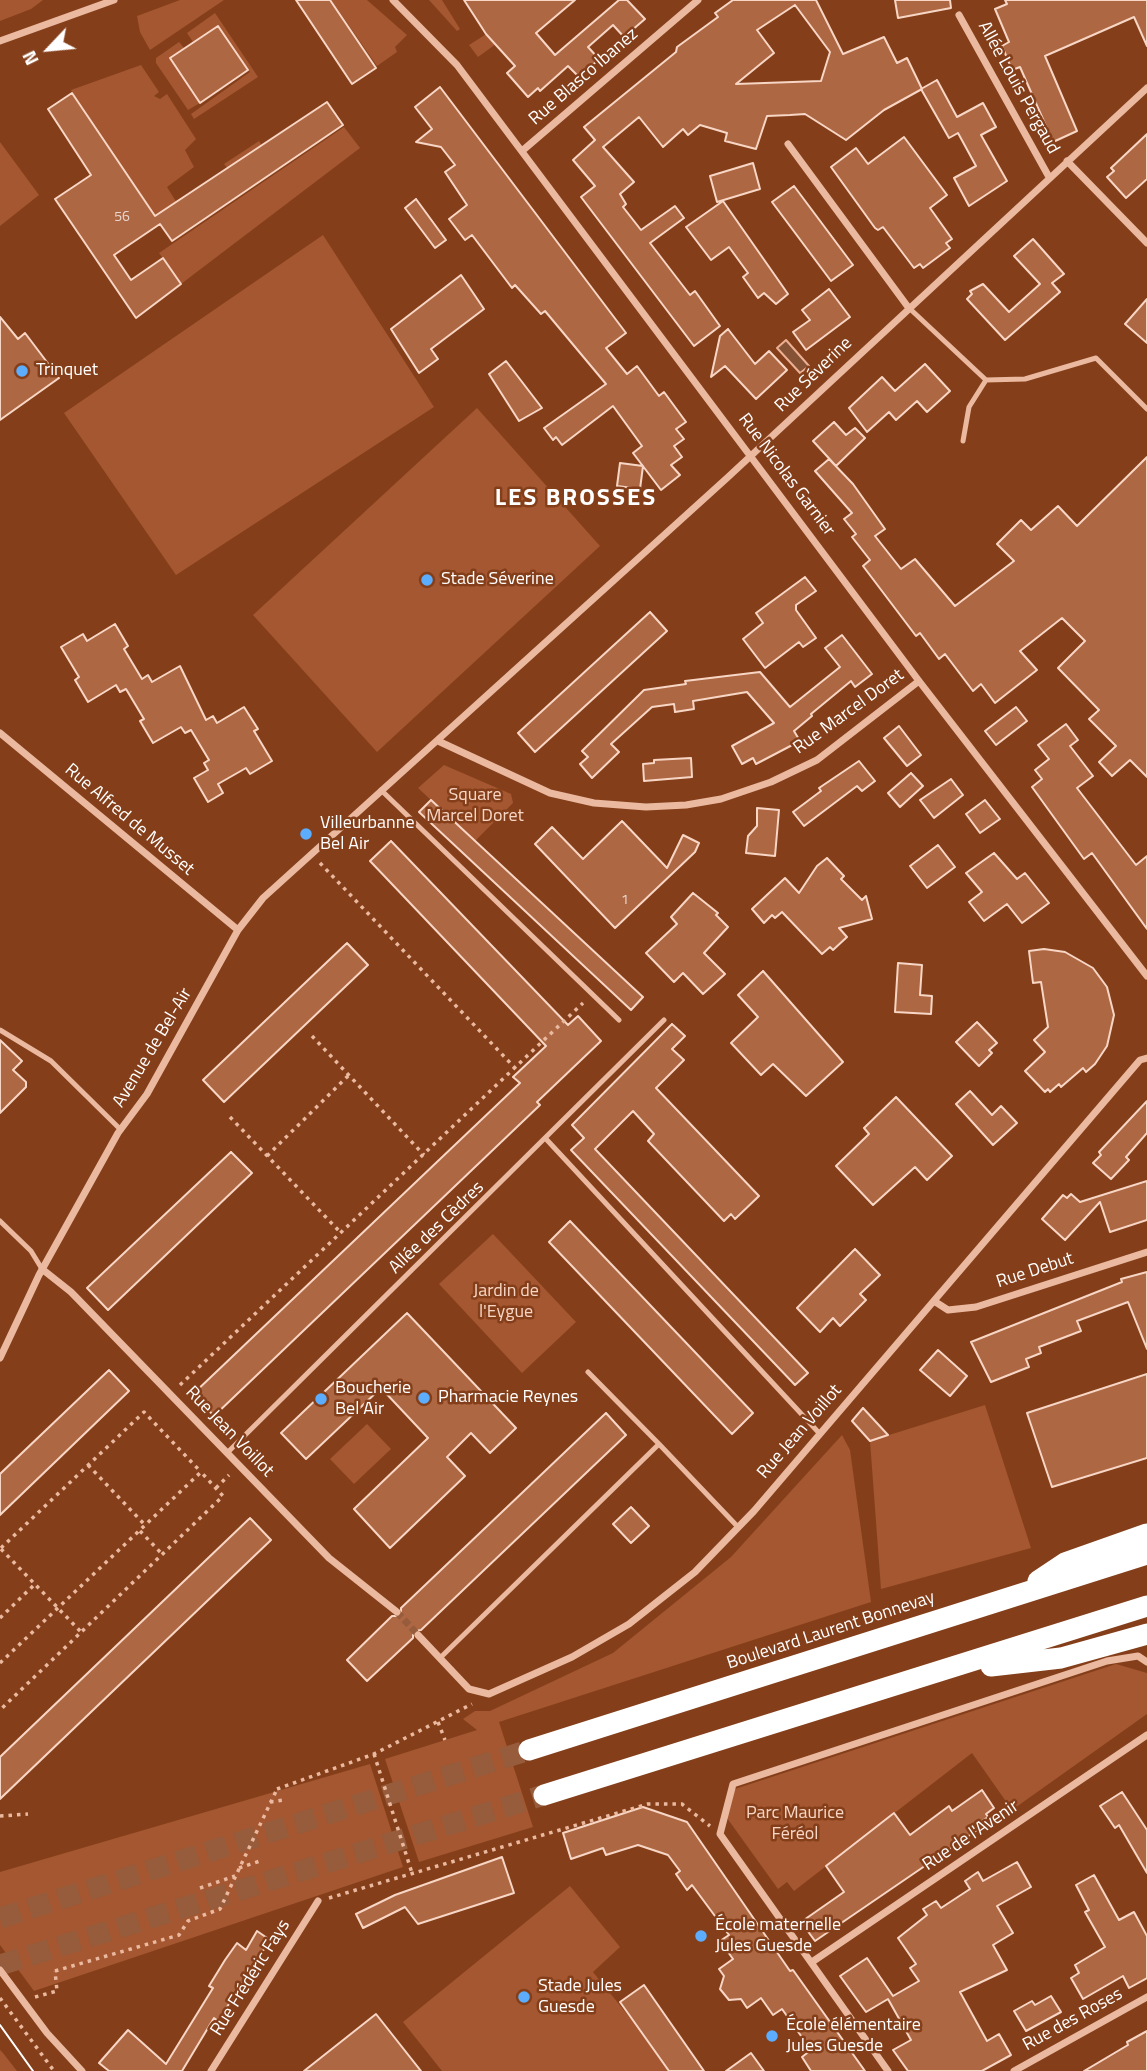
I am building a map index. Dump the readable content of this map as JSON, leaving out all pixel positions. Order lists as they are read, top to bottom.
{
  "streets": {
    "highway": ["Boulevard Laurent Bonnevay"],
    "street": [
      "Rue Blasco Ibanez",
      "Allée Louis Pergaud",
      "Rue Séverine",
      "Rue Nicolas Garnier",
      "Rue Marcel Doret",
      "Rue Alfred de Musset",
      "Avenue de Bel-Air",
      "Rue Debut",
      "Rue Jean Voillot",
      "Rue de l'Avenir",
      "Rue Frédéric Fays",
      "Rue des Roses"
    ],
    "lane": ["Allée des Cèdres"]
  },
  "crossings": [
    ["Rue Blasco Ibanez", "Rue Nicolas Garnier"],
    ["Allée Louis Pergaud", "Rue Séverine"],
    ["Rue Séverine", "Rue Nicolas Garnier"],
    ["Rue Séverine", "Rue Marcel Doret"],
    ["Rue Séverine", "Avenue de Bel-Air"],
    ["Rue Nicolas Garnier", "Rue Marcel Doret"],
    ["Rue Marcel Doret", "Avenue de Bel-Air"],
    ["Rue Alfred de Musset", "Avenue de Bel-Air"],
    ["Avenue de Bel-Air", "Rue Jean Voillot"],
    ["Allée des Cèdres", "Rue Jean Voillot"],
    ["Rue Debut", "Rue Jean Voillot"]
  ],
  "districts": ["LES BROSSES"],
  "parks": ["Square Marcel Doret", "Jardin de l'Eygue", "Parc Maurice Féréol"],
  "places": [
    "Trinquet",
    "Stade Séverine",
    "Villeurbanne Bel Air",
    "Pharmacie Reynes",
    "Boucherie Bel Air",
    "École maternelle Jules Guesde",
    "Stade Jules Guesde",
    "École élémentaire Jules Guesde"
  ],
  "house_numbers": ["56", "1"],
  "north": "bottom left"
}
